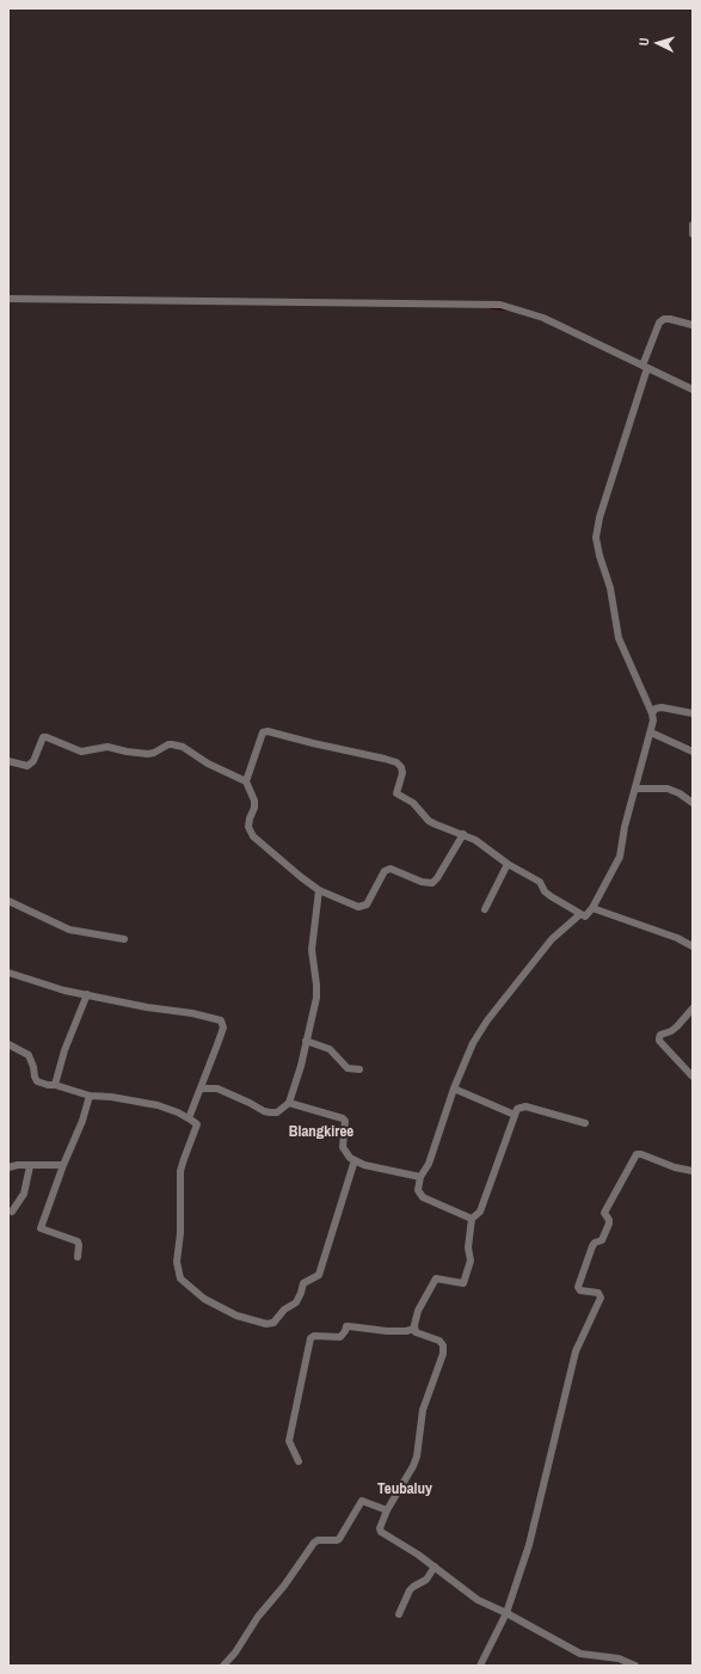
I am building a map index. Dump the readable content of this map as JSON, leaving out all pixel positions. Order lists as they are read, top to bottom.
{
  "districts": ["Blangkiree", "Teubaluy"],
  "north": "left"
}
